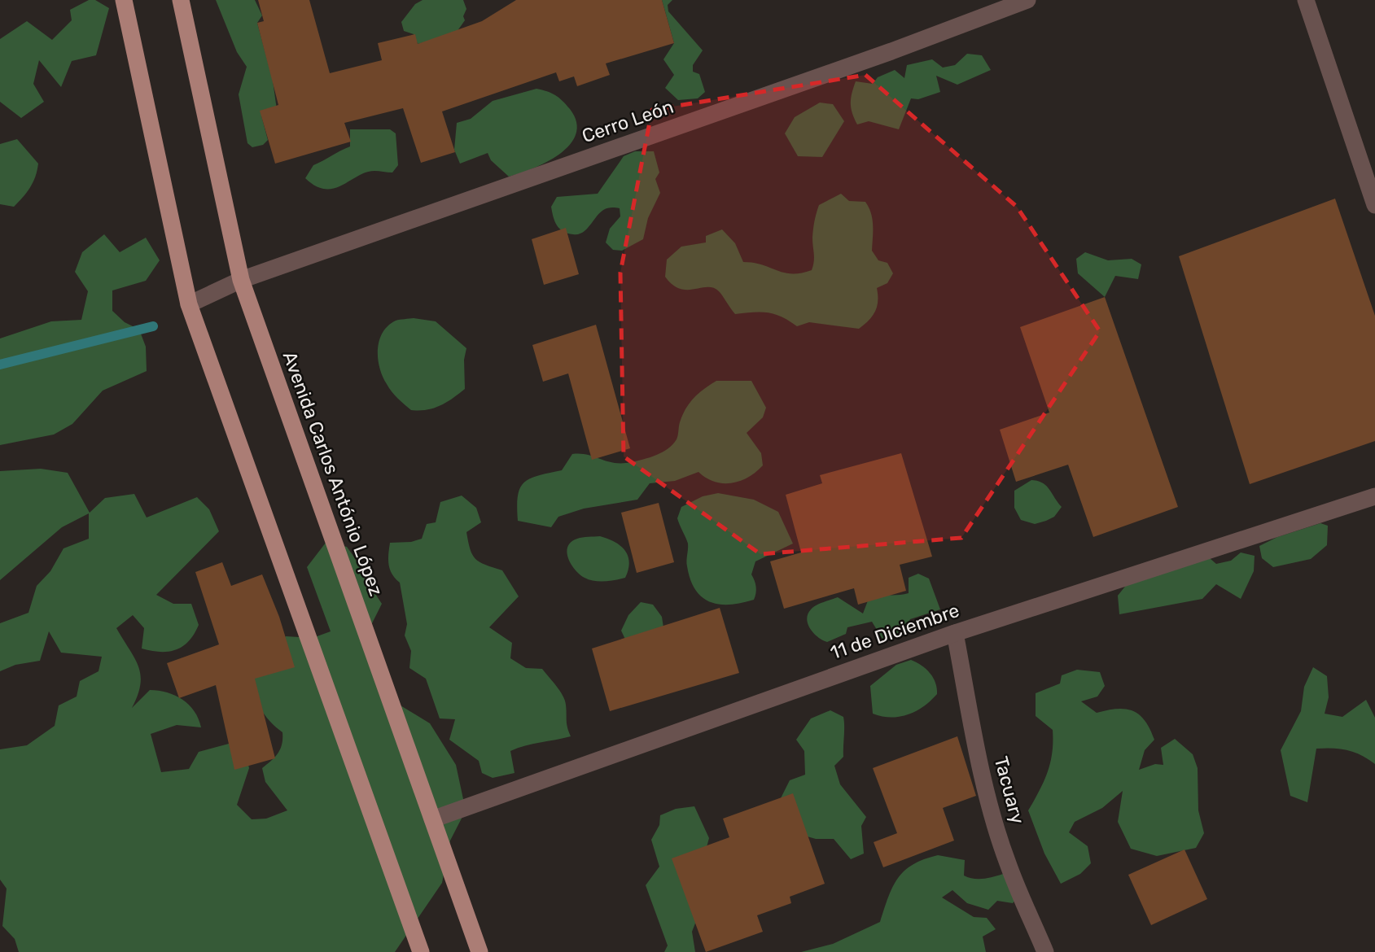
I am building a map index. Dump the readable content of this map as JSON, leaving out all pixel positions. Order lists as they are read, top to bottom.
{
  "streets": {
    "main road": ["Avenida Carlos António López"],
    "street": ["Cerro León", "11 de Diciembre", "Tacuary"]
  },
  "crossings": [
    ["Cerro León", "Avenida Carlos António López"],
    ["Avenida Carlos António López", "11 de Diciembre"],
    ["11 de Diciembre", "Tacuary"]
  ]
}
